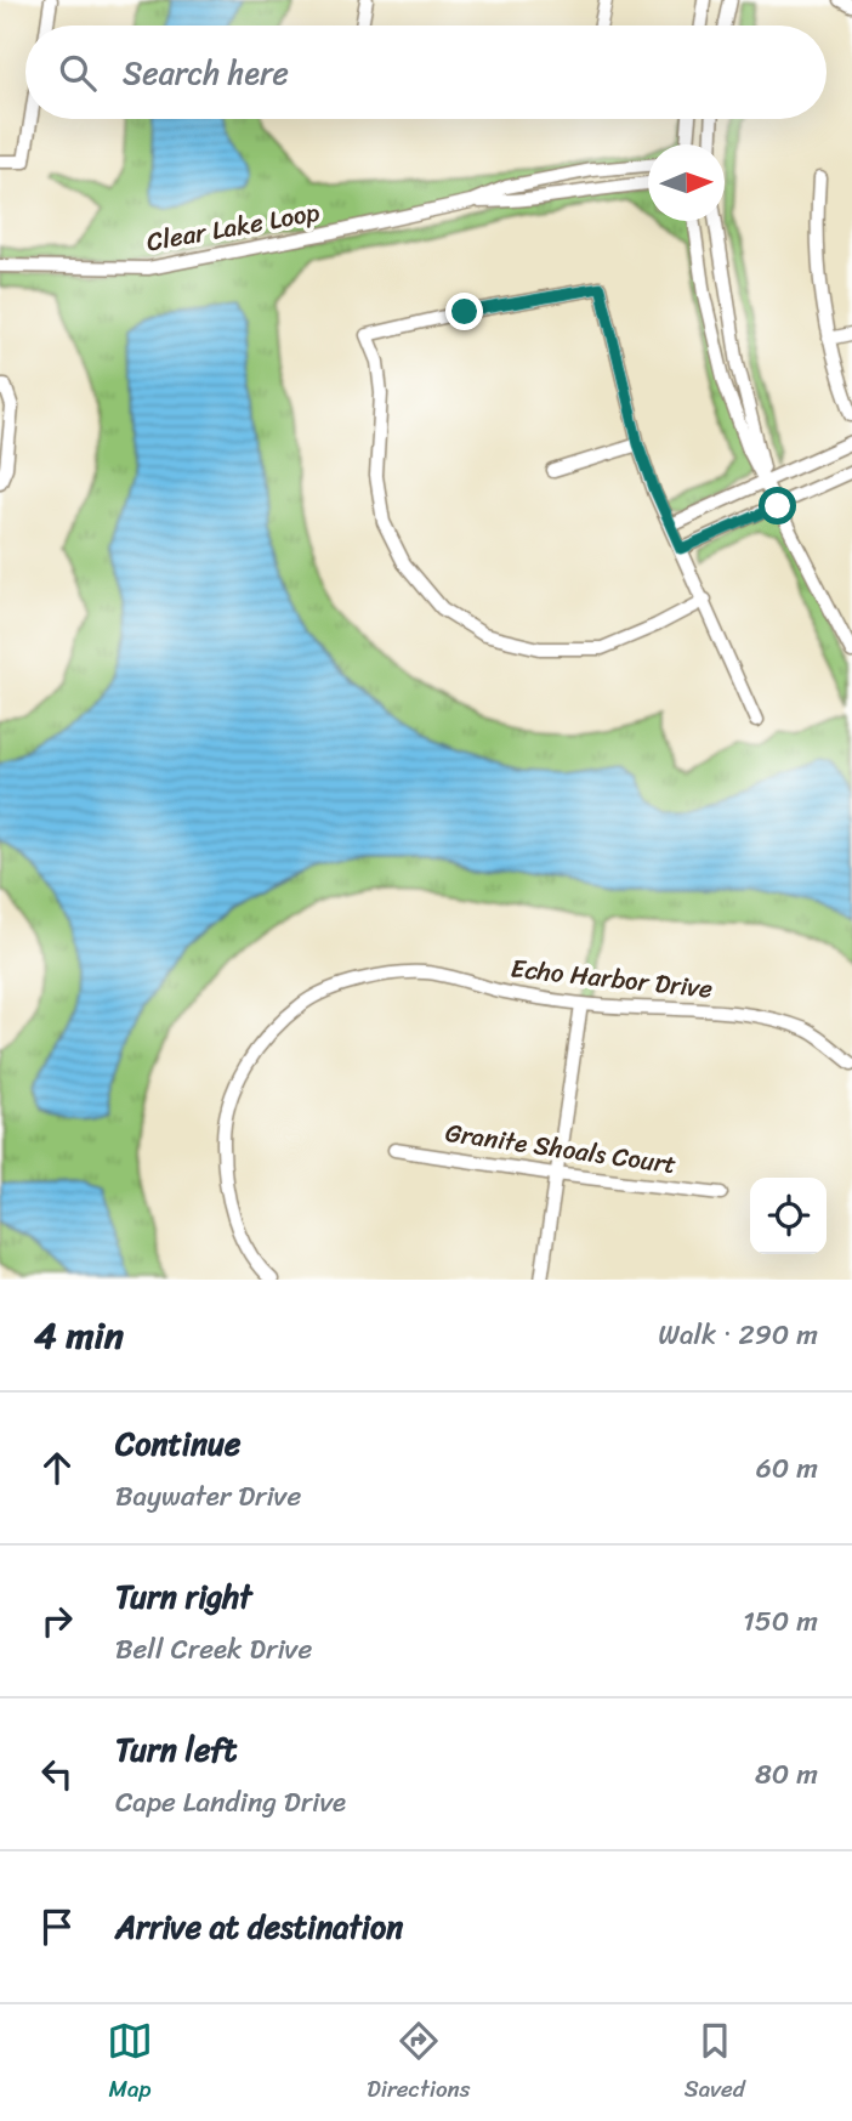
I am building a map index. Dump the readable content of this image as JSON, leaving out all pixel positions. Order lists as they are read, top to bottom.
{
  "streets": {
    "street": ["Clear Lake Loop", "Echo Harbor Drive", "Granite Shoals Court"]
  },
  "north": "right",
  "page": {
    "search": "Search here",
    "heading": ["4 min", "Walk · 290 m"],
    "list": [
      ["Continue", "Baywater Drive", "60 m"],
      ["Turn right", "Bell Creek Drive", "150 m"],
      ["Turn left", "Cape Landing Drive", "80 m"],
      "Arrive at destination"
    ],
    "nav": ["Map", "Directions", "Saved"]
  }
}
